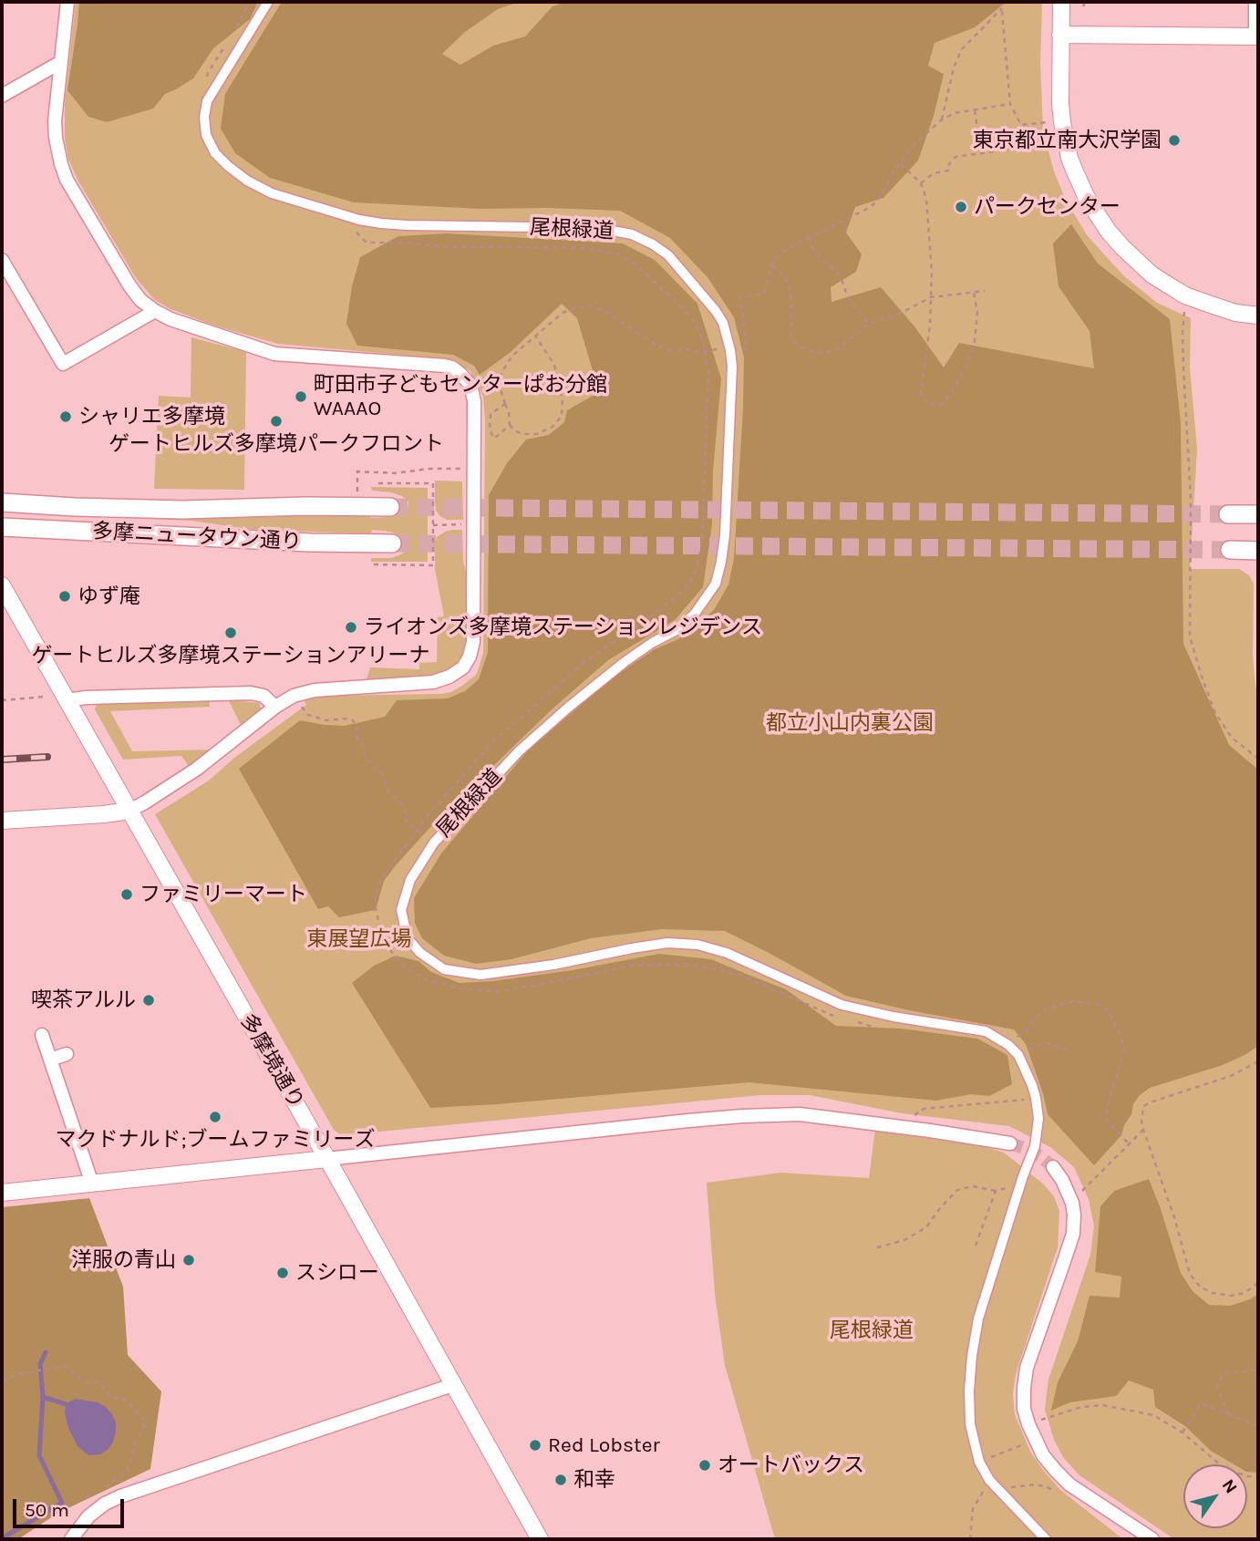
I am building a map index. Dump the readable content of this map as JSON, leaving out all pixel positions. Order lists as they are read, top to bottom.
{
  "streets": {
    "main road": ["多摩ニュータウン通り"],
    "street": ["尾根緑道", "多摩境通り"]
  },
  "parks": ["都立小山内裏公園", "東展望広場", "尾根緑道"],
  "places": [
    "東京都立南大沢学園",
    "パークセンター",
    "町田市子どもセンターぱお分館 WAAAO",
    "シャリエ多摩境",
    "ゲートヒルズ多摩境パークフロント",
    "ゆず庵",
    "ライオンズ多摩境ステーションレジデンス",
    "ゲートヒルズ多摩境ステーションアリーナ",
    "ファミリーマート",
    "喫茶アルル",
    "マクドナルド;ブームファミリーズ",
    "洋服の青山",
    "スシロー",
    "Red Lobster",
    "オートバックス",
    "和幸"
  ],
  "scale_bar": "50 m",
  "north": "top right"
}
